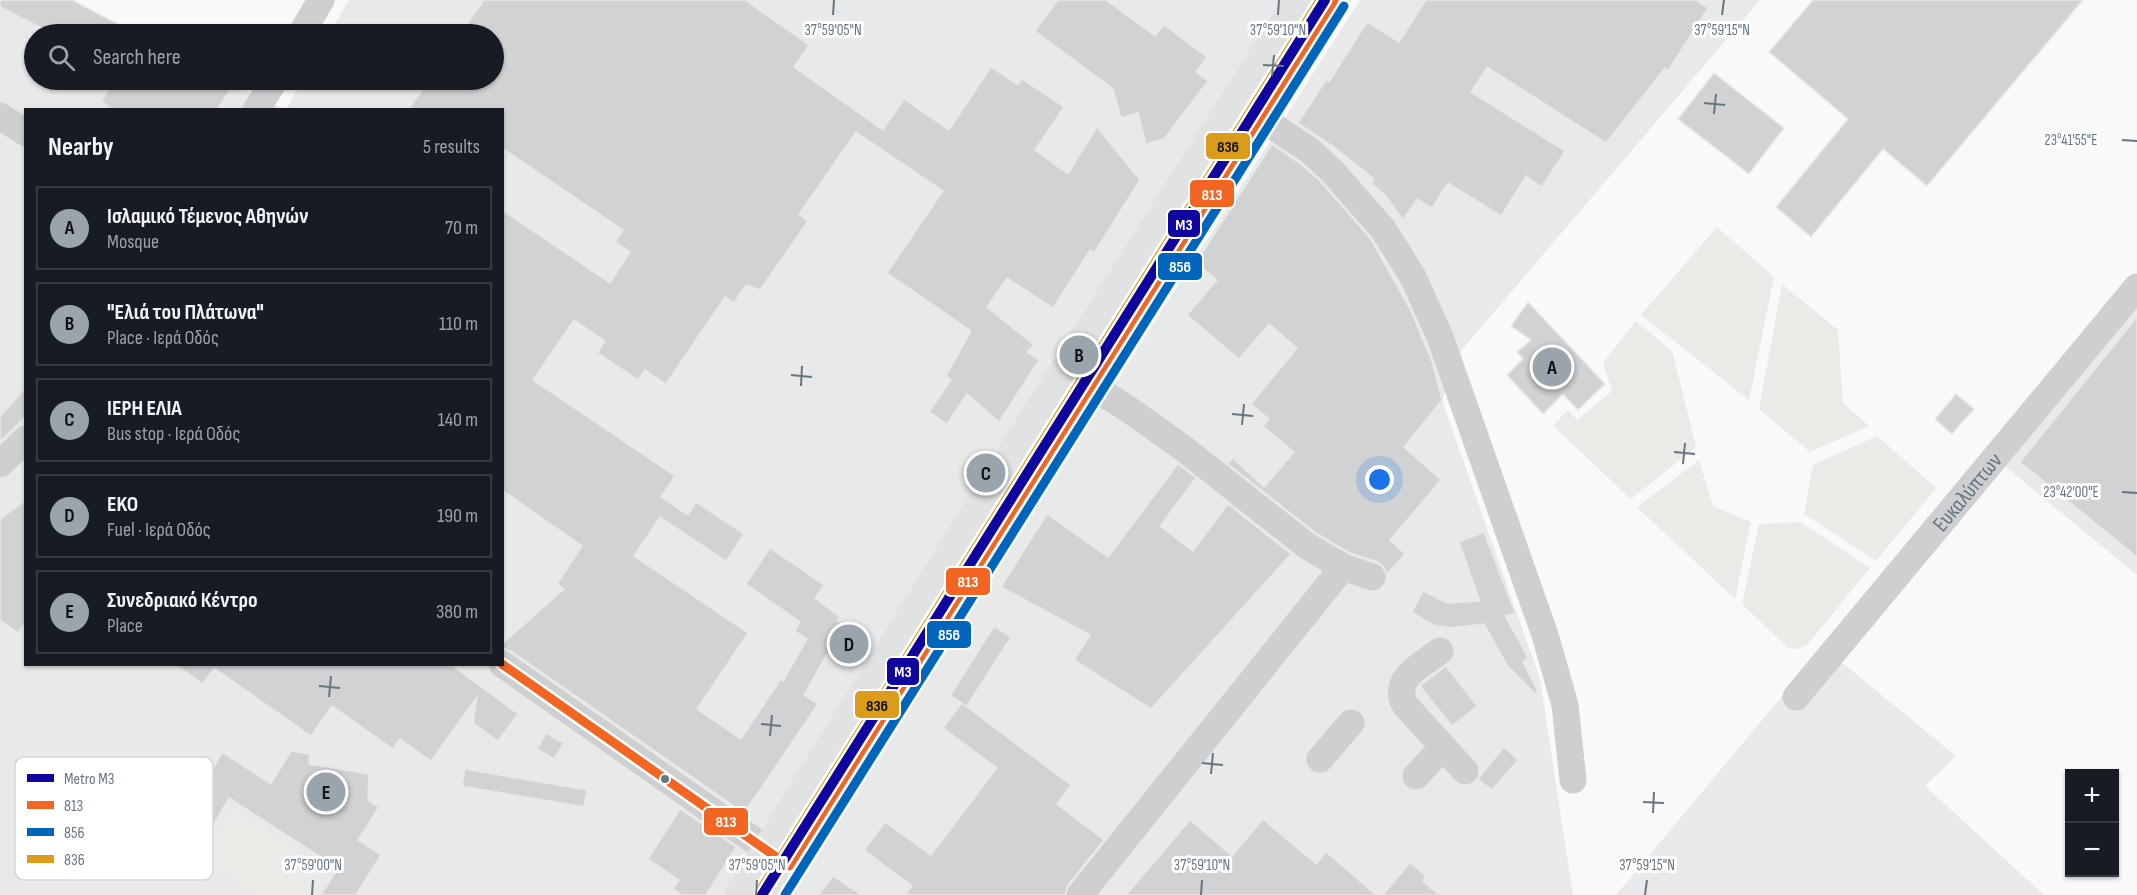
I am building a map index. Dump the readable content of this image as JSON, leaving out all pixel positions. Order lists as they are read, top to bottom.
{
  "streets": {
    "street": ["Ευκαλύπτων"]
  },
  "lines": [
    "metro line Μ3",
    "transit line 813",
    "transit line 836",
    "transit line 856"
  ],
  "legend": [
    "Metro Μ3",
    "813",
    "856",
    "836"
  ],
  "page": {
    "search": "Search here",
    "heading": ["Nearby", "5 results"],
    "list": [
      {
        "mark": "A",
        "name": "Ισλαμικό Τέμενος Αθηνών",
        "note": "Mosque",
        "value": "70 m"
      },
      {
        "mark": "B",
        "name": "\"Ελιά του Πλάτωνα\"",
        "note": "Place · Ιερά Οδός",
        "value": "110 m"
      },
      {
        "mark": "C",
        "name": "ΙΕΡΗ ΕΛΙΑ",
        "note": "Bus stop · Ιερά Οδός",
        "value": "140 m"
      },
      {
        "mark": "D",
        "name": "EKO",
        "note": "Fuel · Ιερά Οδός",
        "value": "190 m"
      },
      {
        "mark": "E",
        "name": "Συνεδριακό Κέντρο",
        "note": "Place",
        "value": "380 m"
      }
    ],
    "pins": [
      "B",
      "A",
      "C",
      "D",
      "E"
    ],
    "map_buttons": ["+", "−"]
  },
  "coordinates": [
    "37°59'05\"N",
    "37°59'10\"N",
    "37°59'15\"N",
    "23°41'55\"E",
    "23°42'00\"E",
    "37°59'00\"N"
  ]
}
